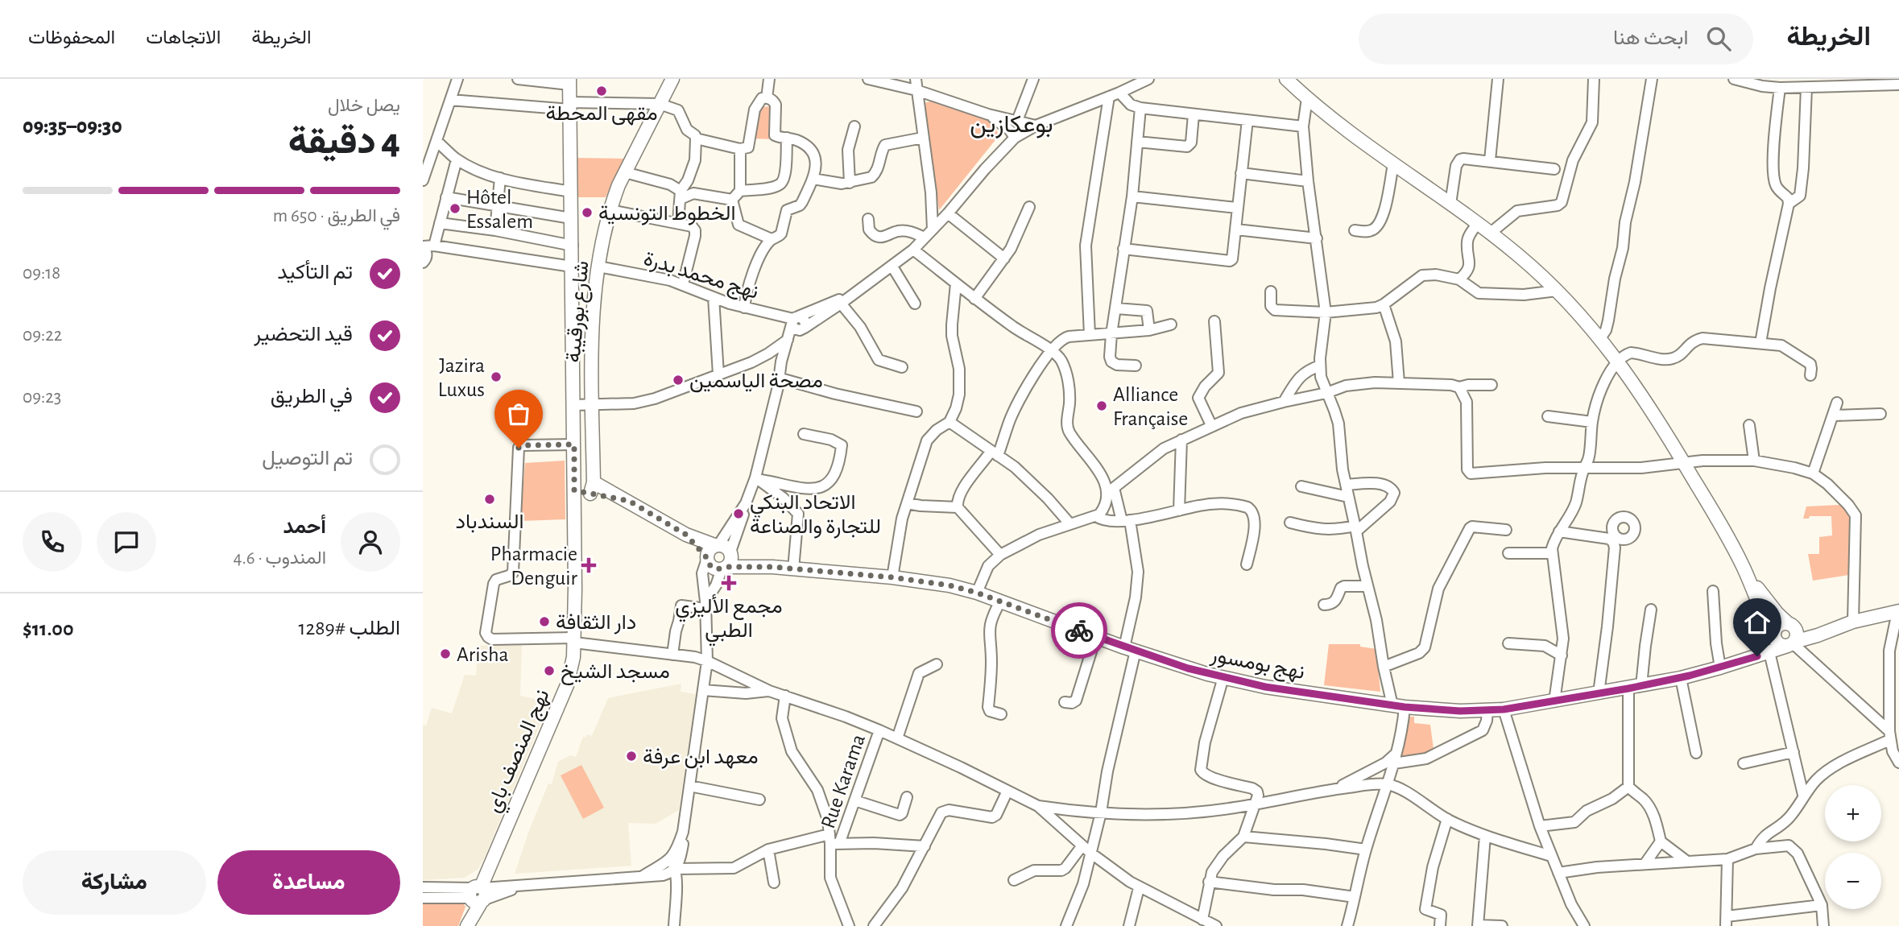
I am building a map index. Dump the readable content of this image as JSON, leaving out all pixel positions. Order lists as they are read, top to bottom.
{
  "streets": {
    "main road": ["شارع بورقيبة", "نهج بومسور", "نهج المنصف باي"],
    "street": ["نهج محمد بدرة", "Rue Karama"]
  },
  "crossings": [
    ["نهج محمد بدرة", "شارع بورقيبة"],
    ["شارع بورقيبة", "نهج بومسور"],
    ["شارع بورقيبة", "نهج المنصف باي"],
    ["نهج بومسور", "نهج المنصف باي"]
  ],
  "districts": ["بوعكازين"],
  "places": {
    "other": [
      "مقهى المحطة",
      "Hôtel Essalem",
      "الخطوط التونسية",
      "Jazira Luxus",
      "مصحة الياسمين",
      "Alliance Française",
      "السندباد",
      "الاتحاد البنكي للتجارة والصناعة",
      "دار الثقافة",
      "Arisha",
      "مسجد الشيخ",
      "معهد ابن عرفة"
    ],
    "health": ["Pharmacie Denguir", "مجمع الأليزي الطبي"]
  },
  "page": {
    "header": "الخريطة",
    "search": "ابحث هنا",
    "nav": ["الخريطة", "الاتجاهات", "المحفوظات"],
    "heading": ["4 دقيقة", "يصل خلال", "09:30–09:35"],
    "panel": [
      "أحمد",
      "المندوب · 4.6",
      "الطلب #1289",
      "$11.00"
    ],
    "bar": "في الطريق · 650 m",
    "list": [
      ["تم التأكيد", "09:18"],
      ["قيد التحضير", "09:22"],
      ["في الطريق", "09:23"],
      "تم التوصيل"
    ],
    "map_buttons": ["+", "−"],
    "buttons": ["مساعدة", "مشاركة"]
  }
}
